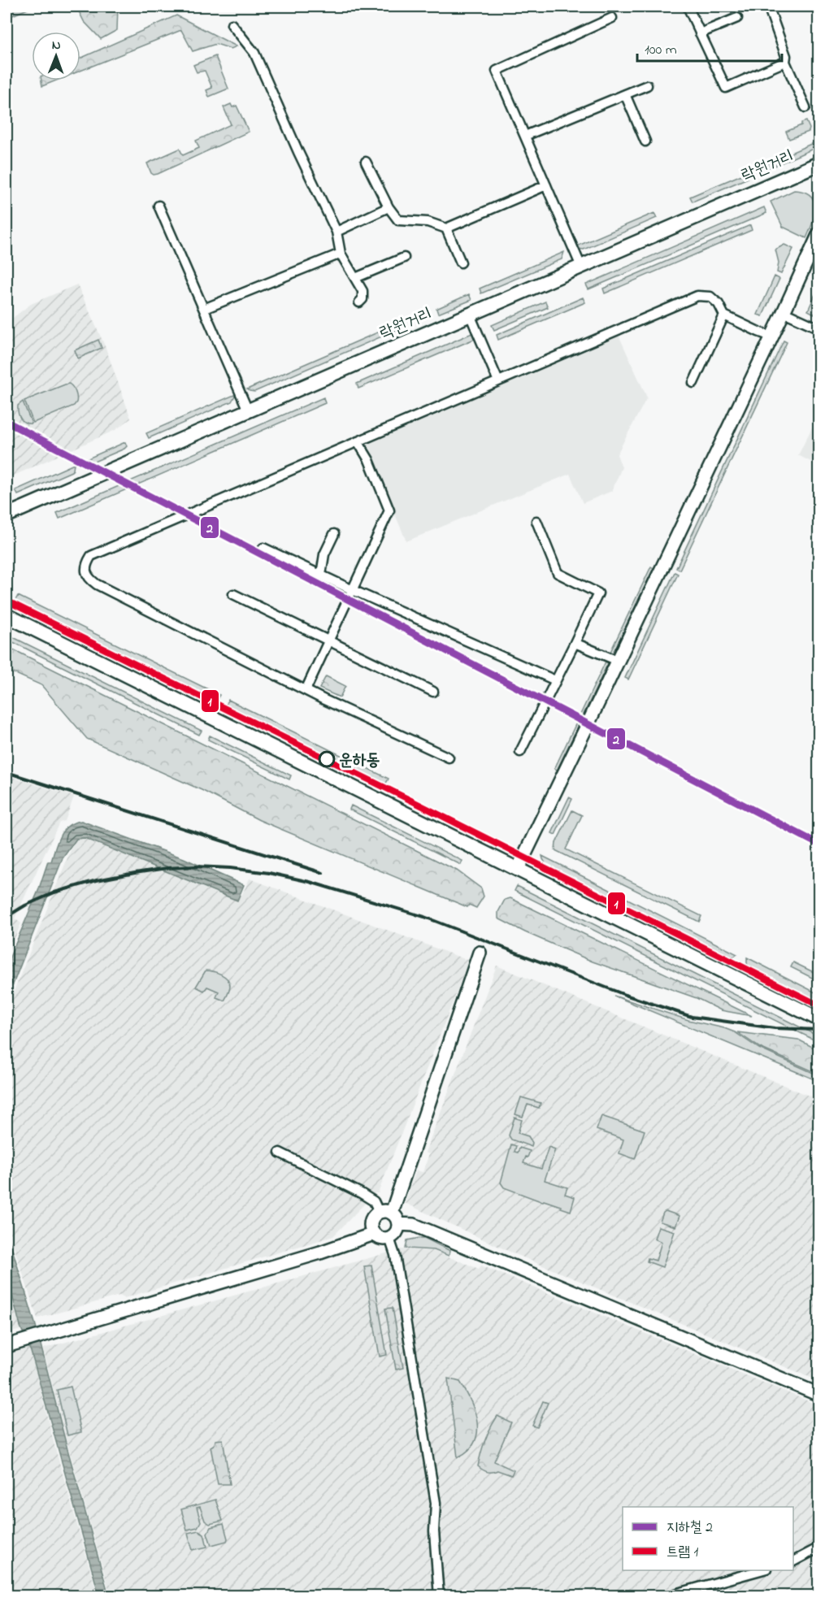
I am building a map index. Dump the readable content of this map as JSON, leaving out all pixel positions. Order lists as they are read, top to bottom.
{
  "streets": {
    "main road": ["락원거리"]
  },
  "places": ["운하동"],
  "lines": ["metro line 2", "tram line 1"],
  "legend": ["지하철 2", "트램 1"],
  "scale_bar": "100 m",
  "north": "top"
}
